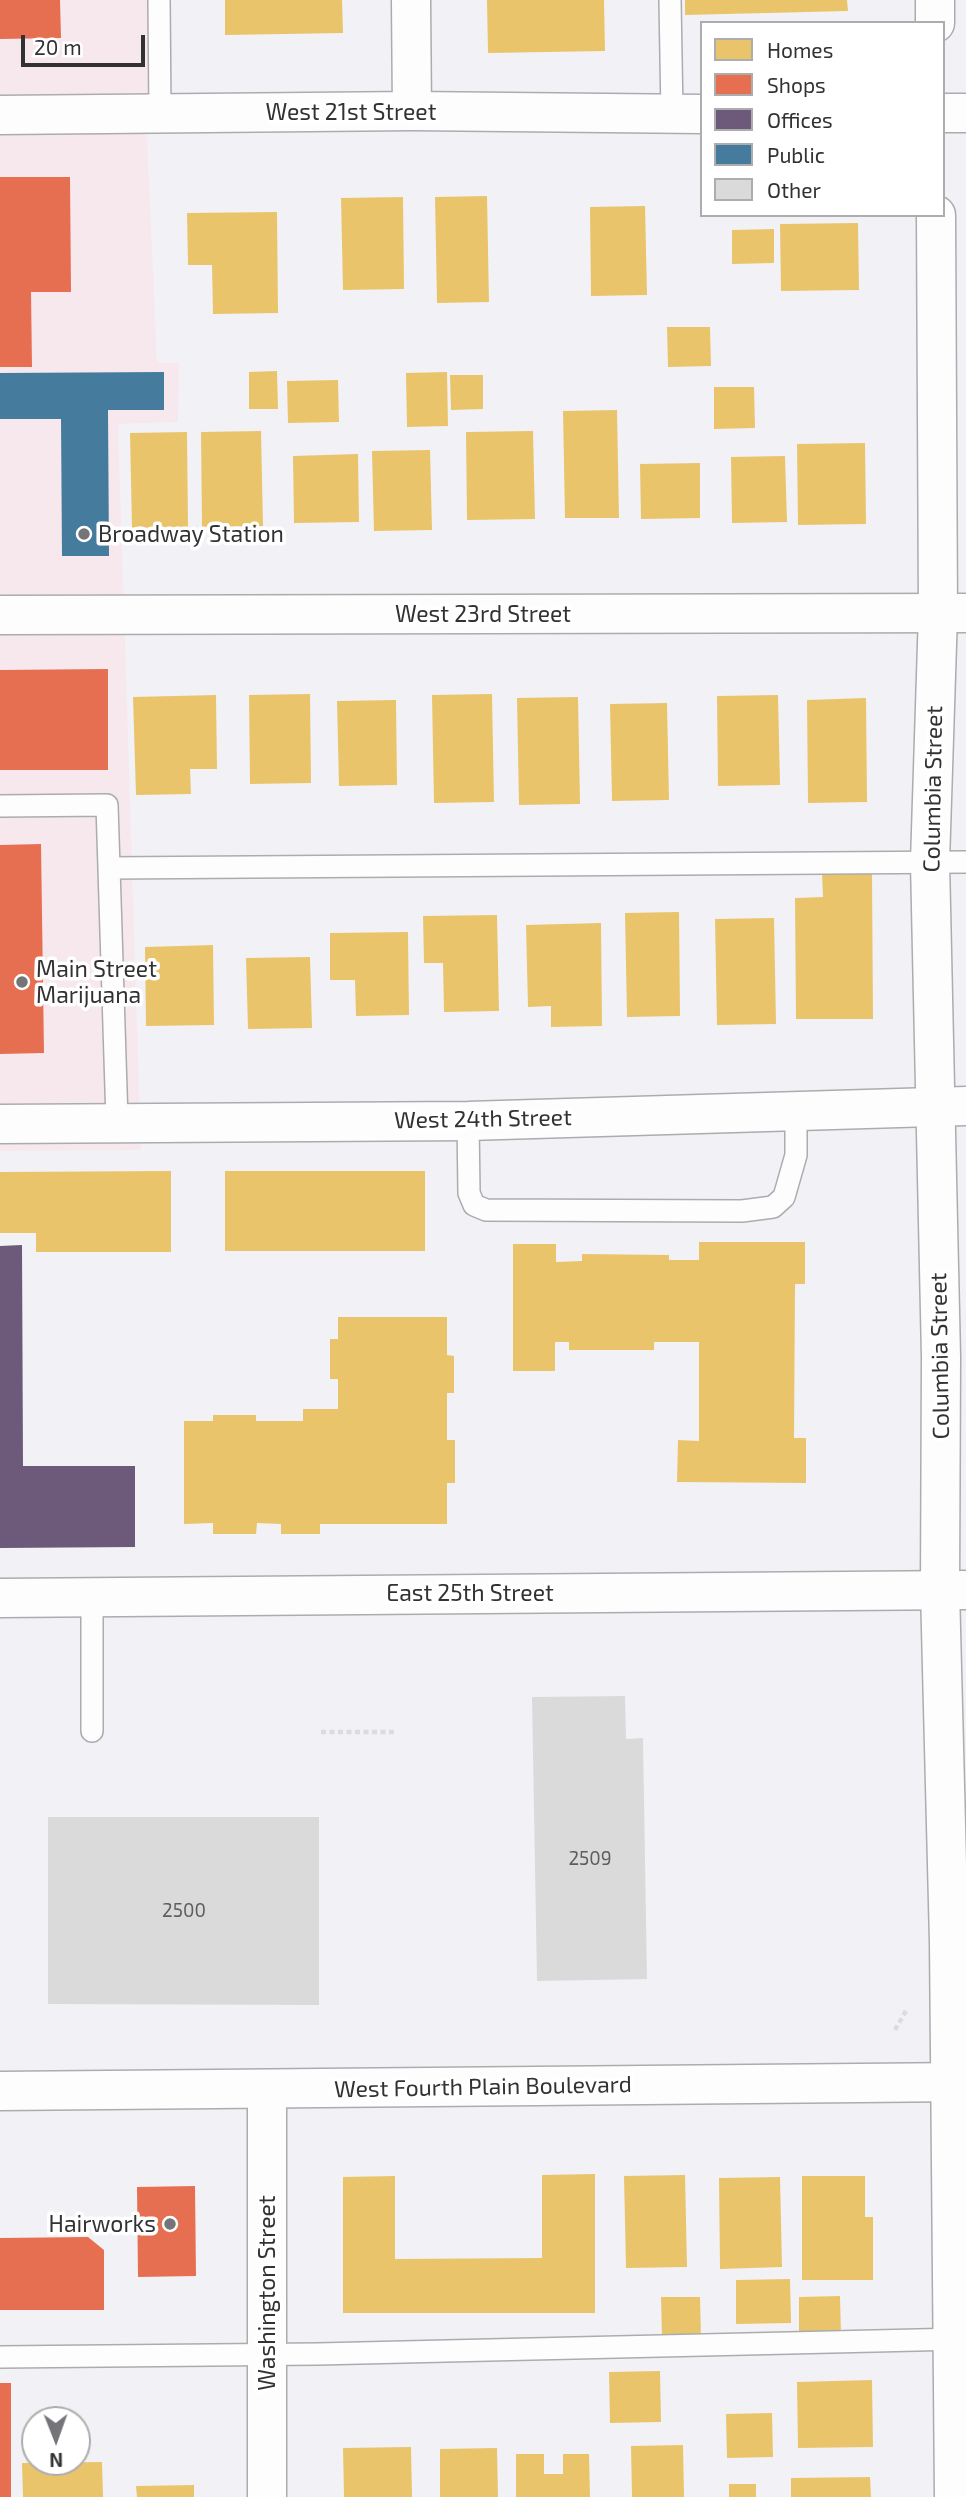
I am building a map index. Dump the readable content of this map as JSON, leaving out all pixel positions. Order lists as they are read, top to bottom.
{
  "streets": {
    "street": [
      "West 21st Street",
      "West 23rd Street",
      "Columbia Street",
      "West 24th Street",
      "East 25th Street",
      "West Fourth Plain Boulevard",
      "Washington Street"
    ]
  },
  "crossings": [
    ["West 23rd Street", "Columbia Street"],
    ["Columbia Street", "West 24th Street"],
    ["Columbia Street", "East 25th Street"],
    ["Columbia Street", "West Fourth Plain Boulevard"],
    ["West Fourth Plain Boulevard", "Washington Street"]
  ],
  "places": ["Broadway Station", "Main Street Marijuana", "Hairworks"],
  "house_numbers": ["2509", "2500"],
  "legend": [
    "Homes",
    "Shops",
    "Offices",
    "Public",
    "Other"
  ],
  "scale_bar": "20 m",
  "north": "bottom"
}
